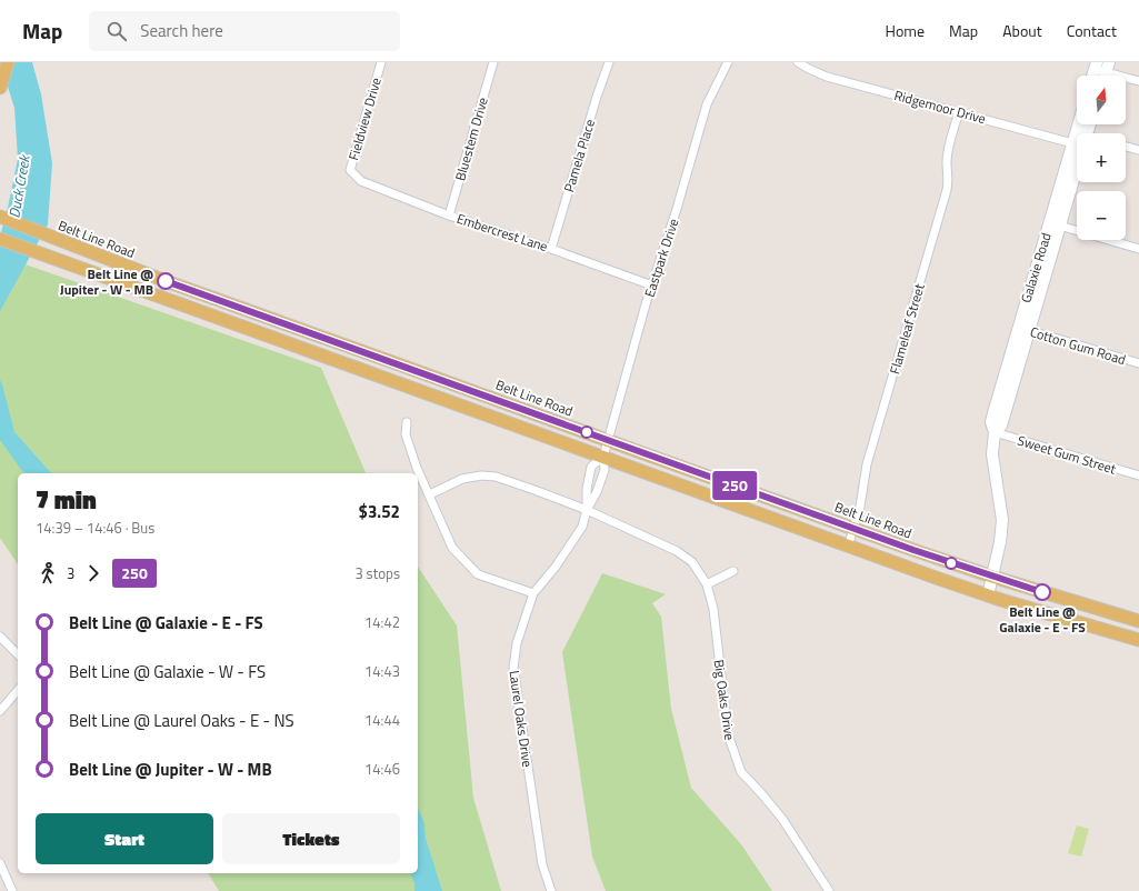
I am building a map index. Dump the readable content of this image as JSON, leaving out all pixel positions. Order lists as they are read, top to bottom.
{
  "streets": {
    "main road": ["Belt Line Road"],
    "street": [
      "Ridgemoor Drive",
      "Fieldview Drive",
      "Bluestem Drive",
      "Pamela Place",
      "Embercrest Lane",
      "Eastpark Drive",
      "Galaxie Road",
      "Flameleaf Street",
      "Cotton Gum Road",
      "Sweet Gum Street",
      "Big Oaks Drive",
      "Laurel Oaks Drive"
    ]
  },
  "crossings": [
    ["Ridgemoor Drive", "Flameleaf Street"],
    ["Fieldview Drive", "Embercrest Lane"],
    ["Bluestem Drive", "Embercrest Lane"],
    ["Pamela Place", "Embercrest Lane"],
    ["Embercrest Lane", "Eastpark Drive"],
    ["Belt Line Road", "Eastpark Drive"],
    ["Belt Line Road", "Galaxie Road"],
    ["Belt Line Road", "Flameleaf Street"],
    ["Eastpark Drive", "Laurel Oaks Drive"],
    ["Galaxie Road", "Cotton Gum Road"],
    ["Galaxie Road", "Sweet Gum Street"],
    ["Big Oaks Drive", "Laurel Oaks Drive"]
  ],
  "water": ["Duck Creek"],
  "places": ["Belt Line @ Jupiter - W - MB", "Belt Line @ Galaxie - E - FS"],
  "lines": ["bus line 250"],
  "north": "top",
  "page": {
    "header": "Map",
    "search": "Search here",
    "nav": [
      "Home",
      "Map",
      "About",
      "Contact"
    ],
    "on_map": "250",
    "map_buttons": ["+", "−"],
    "heading": ["7 min", "14:39 – 14:46 · Bus", "$3.52"],
    "legs": ["3", "250", "3 stops"],
    "list": [
      {
        "name": "Belt Line @ Galaxie - E - FS",
        "value": "14:42"
      },
      {
        "name": "Belt Line @ Galaxie - W - FS",
        "value": "14:43"
      },
      {
        "name": "Belt Line @ Laurel Oaks - E - NS",
        "value": "14:44"
      },
      {
        "name": "Belt Line @ Jupiter - W - MB",
        "value": "14:46"
      }
    ],
    "buttons": ["Start", "Tickets"]
  }
}
